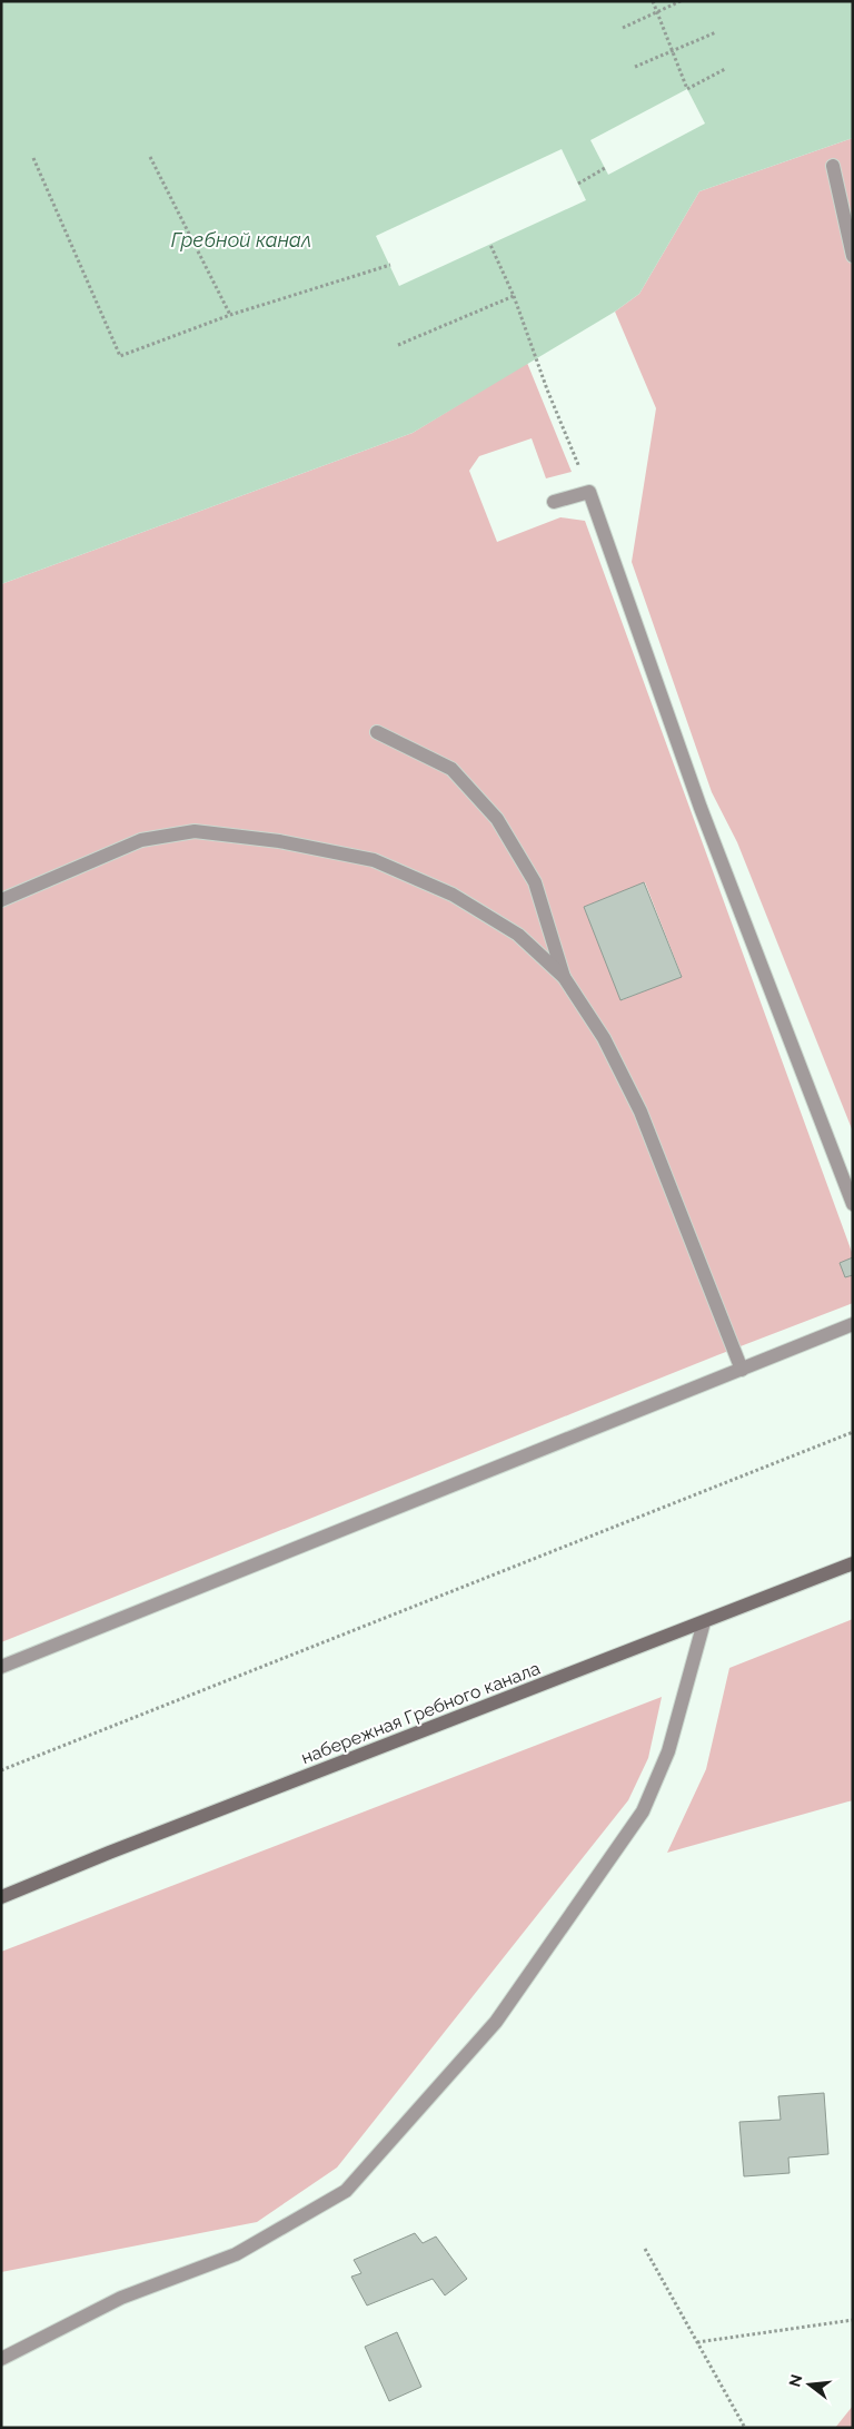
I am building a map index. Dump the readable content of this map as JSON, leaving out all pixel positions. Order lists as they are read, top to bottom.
{
  "streets": {
    "street": ["набережная Гребного канала"]
  },
  "water": ["Гребной канал"],
  "north": "left"
}
